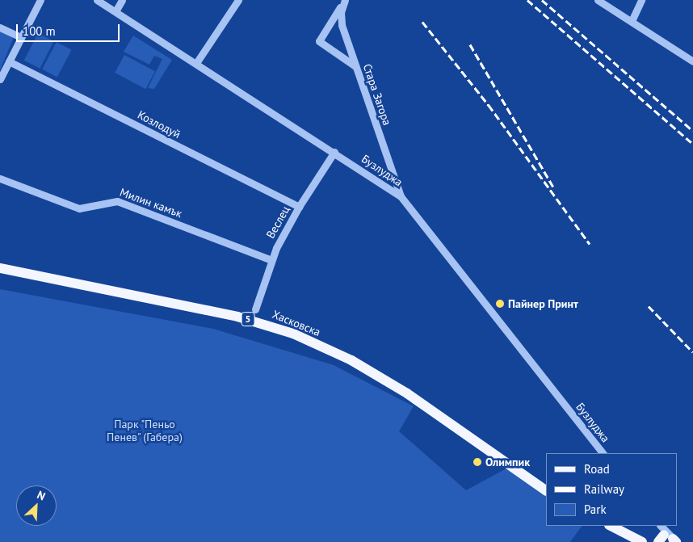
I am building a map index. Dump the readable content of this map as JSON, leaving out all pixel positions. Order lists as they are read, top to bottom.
{
  "streets": {
    "main road": ["5", "Хасковска"],
    "street": [
      "Стара Загора",
      "Козлодуй",
      "Бузлуджа",
      "Милин камък",
      "Веслец"
    ]
  },
  "crossings": [
    ["Стара Загора", "Бузлуджа"],
    ["Козлодуй", "Веслец"],
    ["Бузлуджа", "Веслец"],
    ["Милин камък", "Веслец"]
  ],
  "parks": ["Парк \"Пеньо Пенев\" (Габера)"],
  "places": ["Пайнер Принт", "Олимпик"],
  "legend": ["Road", "Railway", "Park"],
  "scale_bar": "100 m",
  "north": "top right"
}
